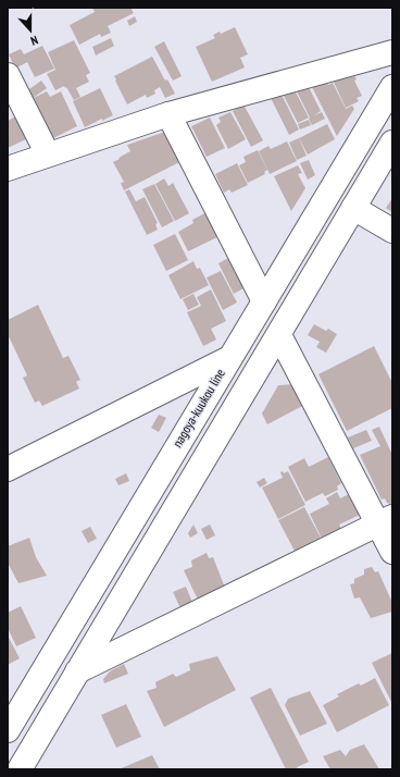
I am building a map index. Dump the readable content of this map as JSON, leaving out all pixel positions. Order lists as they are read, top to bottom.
{
  "streets": {
    "street": ["nagoya-kuukou line"]
  },
  "north": "bottom"
}
